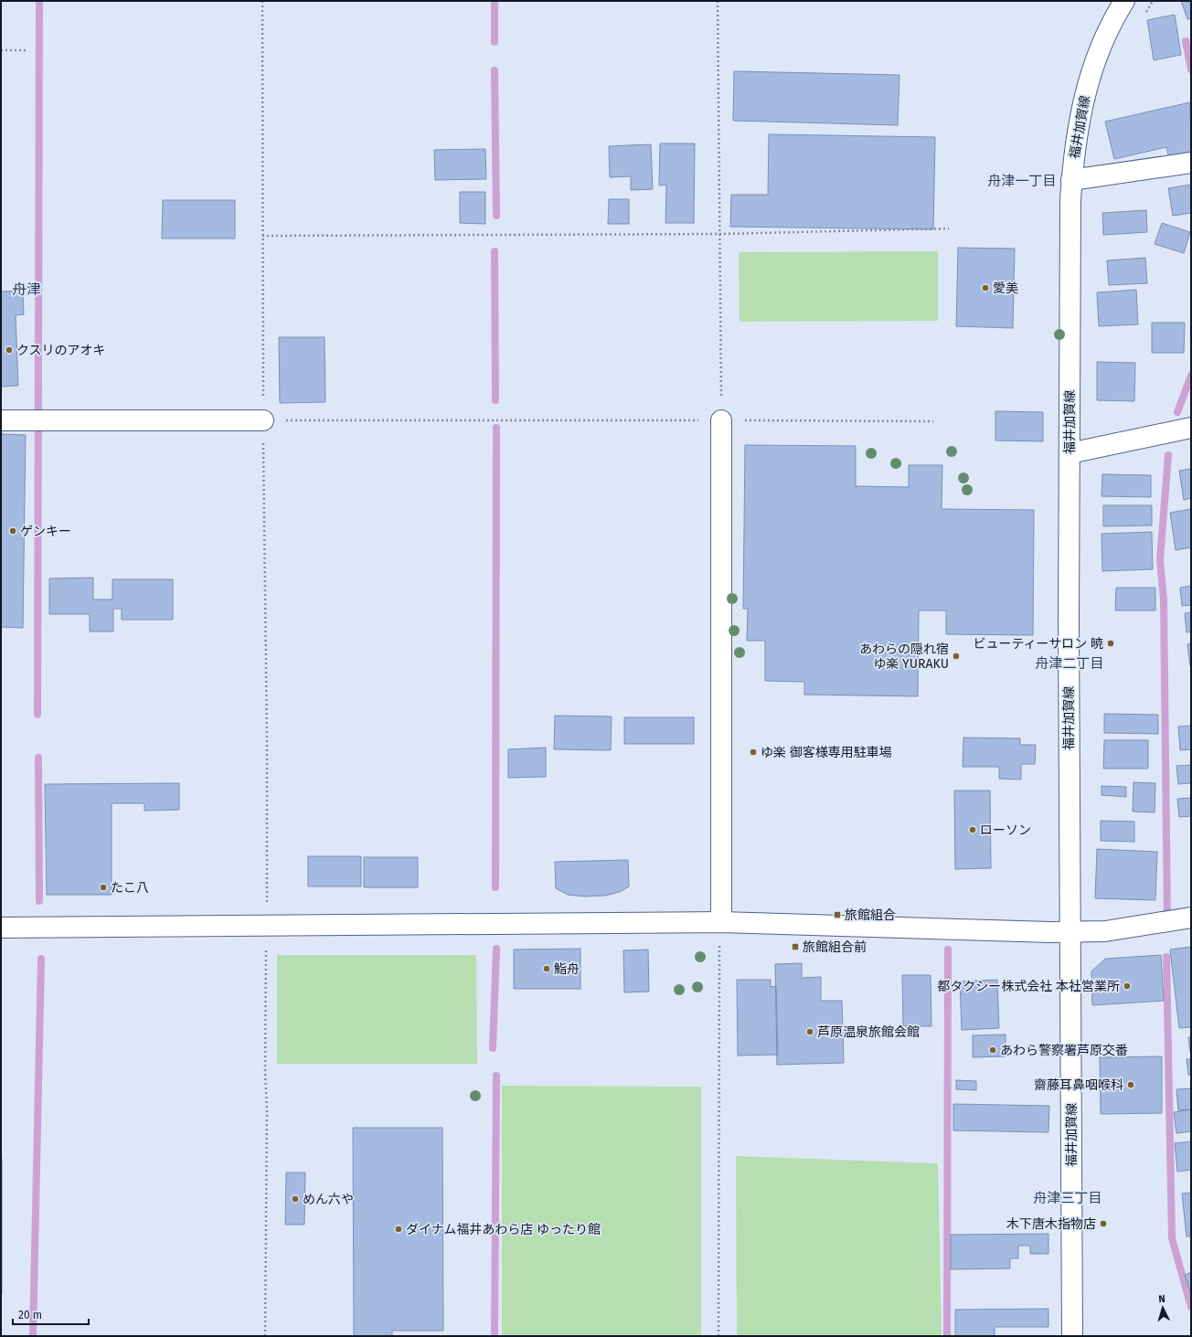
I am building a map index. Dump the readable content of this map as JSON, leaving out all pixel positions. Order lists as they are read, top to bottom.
{
  "streets": {
    "street": ["福井加賀線"]
  },
  "districts": [
    "舟津一丁目",
    "舟津",
    "舟津二丁目",
    "舟津三丁目"
  ],
  "places": {
    "other": [
      "愛美",
      "クスリのアオキ",
      "ゲンキー",
      "ビューティーサロン 暁",
      "あわらの隠れ宿 ゆ楽 YURAKU",
      "ゆ楽 御客様専用駐車場",
      "ローソン",
      "たこ八",
      "鮨舟",
      "都タクシー株式会社 本社営業所",
      "芦原温泉旅館会館",
      "あわら警察署芦原交番",
      "齋藤耳鼻咽喉科",
      "めん六や",
      "木下唐木指物店",
      "ダイナム福井あわら店 ゆったり館"
    ],
    "transit": ["旅館組合", "旅館組合前"]
  },
  "scale_bar": "20 m",
  "north": "top"
}
